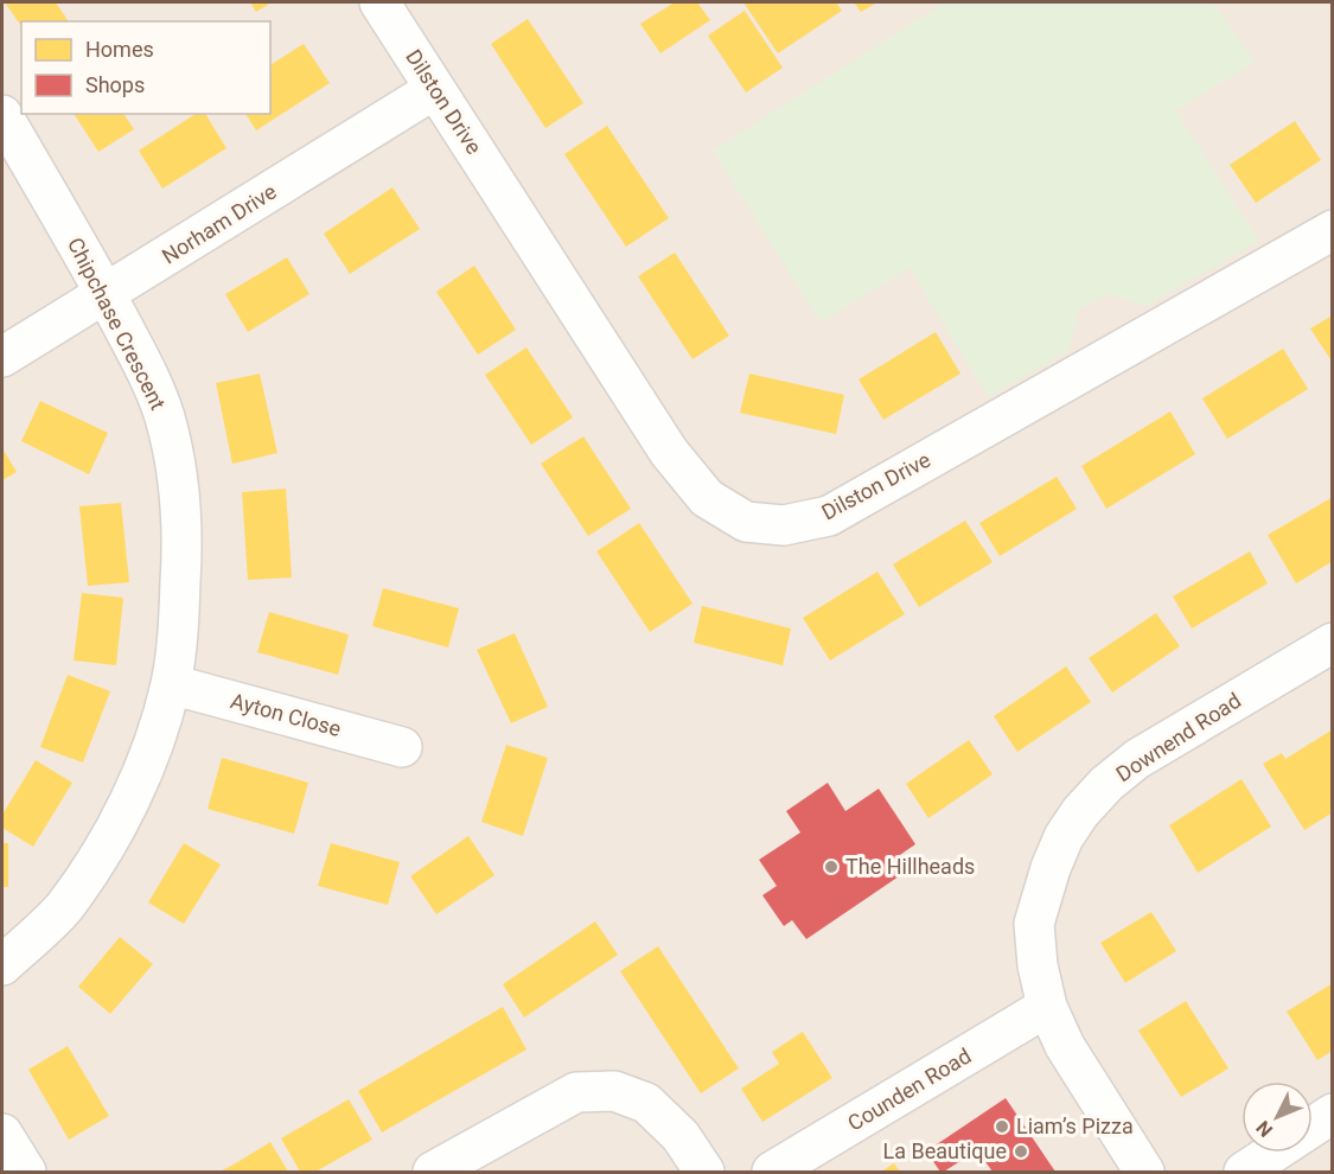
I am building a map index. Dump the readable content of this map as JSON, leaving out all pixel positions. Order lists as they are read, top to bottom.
{
  "streets": {
    "street": [
      "Dilston Drive",
      "Norham Drive",
      "Chipchase Crescent",
      "Ayton Close",
      "Downend Road",
      "Counden Road"
    ]
  },
  "crossings": [
    ["Dilston Drive", "Norham Drive"],
    ["Norham Drive", "Chipchase Crescent"],
    ["Chipchase Crescent", "Ayton Close"],
    ["Downend Road", "Counden Road"]
  ],
  "places": ["The Hillheads", "Liam’s Pizza", "La Beautique"],
  "legend": ["Homes", "Shops"],
  "north": "bottom left"
}
